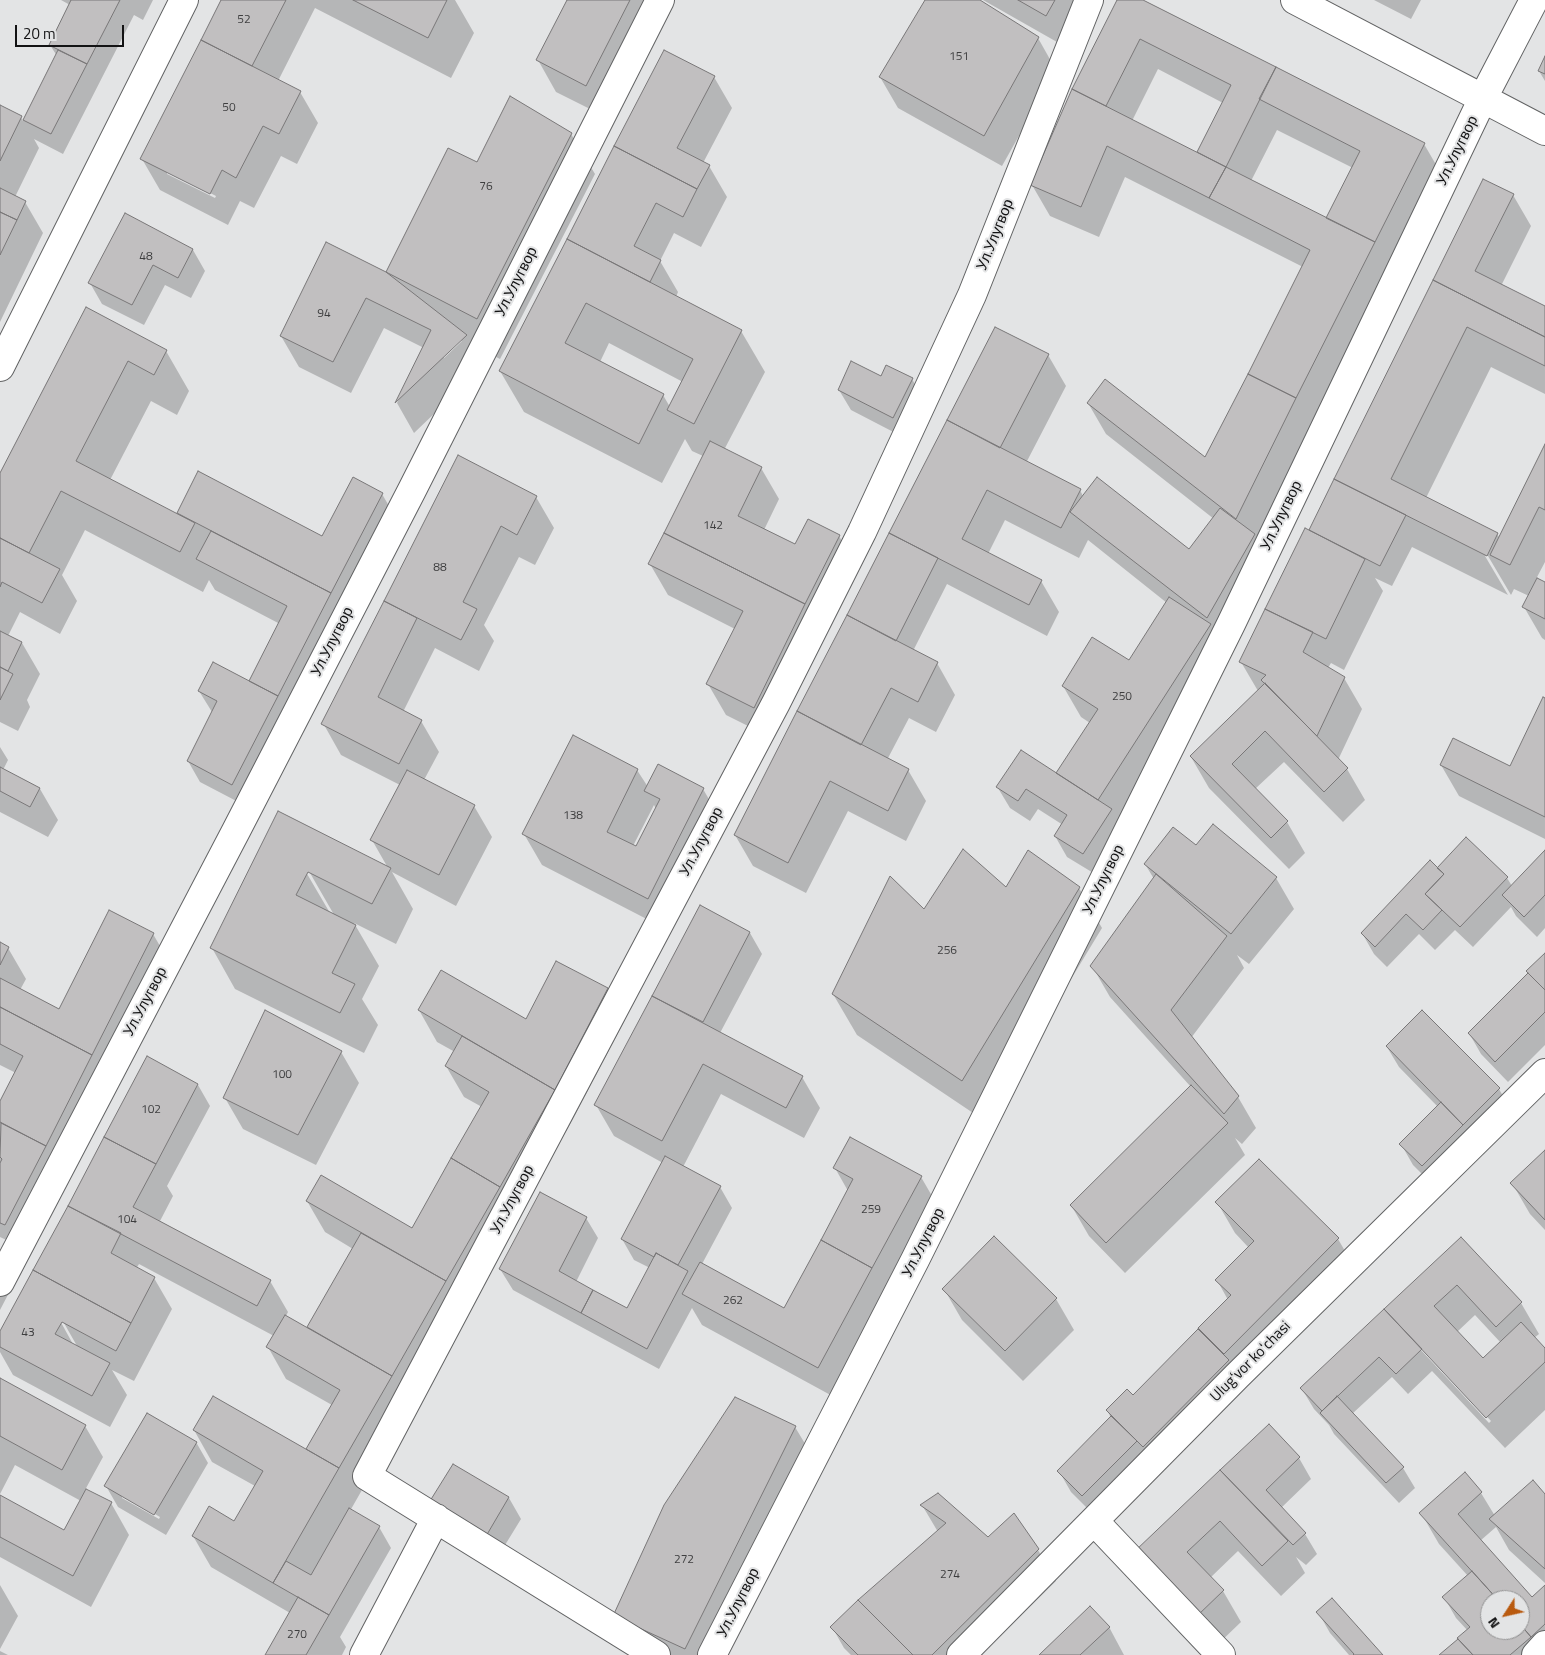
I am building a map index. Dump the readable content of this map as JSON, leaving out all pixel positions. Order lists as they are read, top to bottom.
{
  "streets": {
    "street": ["Ул.Улугвор", "Ulugʻvor koʻchasi"]
  },
  "house_numbers": [
    "52",
    "151",
    "50",
    "76",
    "48",
    "94",
    "142",
    "88",
    "250",
    "138",
    "256",
    "100",
    "102",
    "259",
    "104",
    "262",
    "43",
    "272",
    "274",
    "270"
  ],
  "scale_bar": "20 m",
  "north": "bottom left"
}
